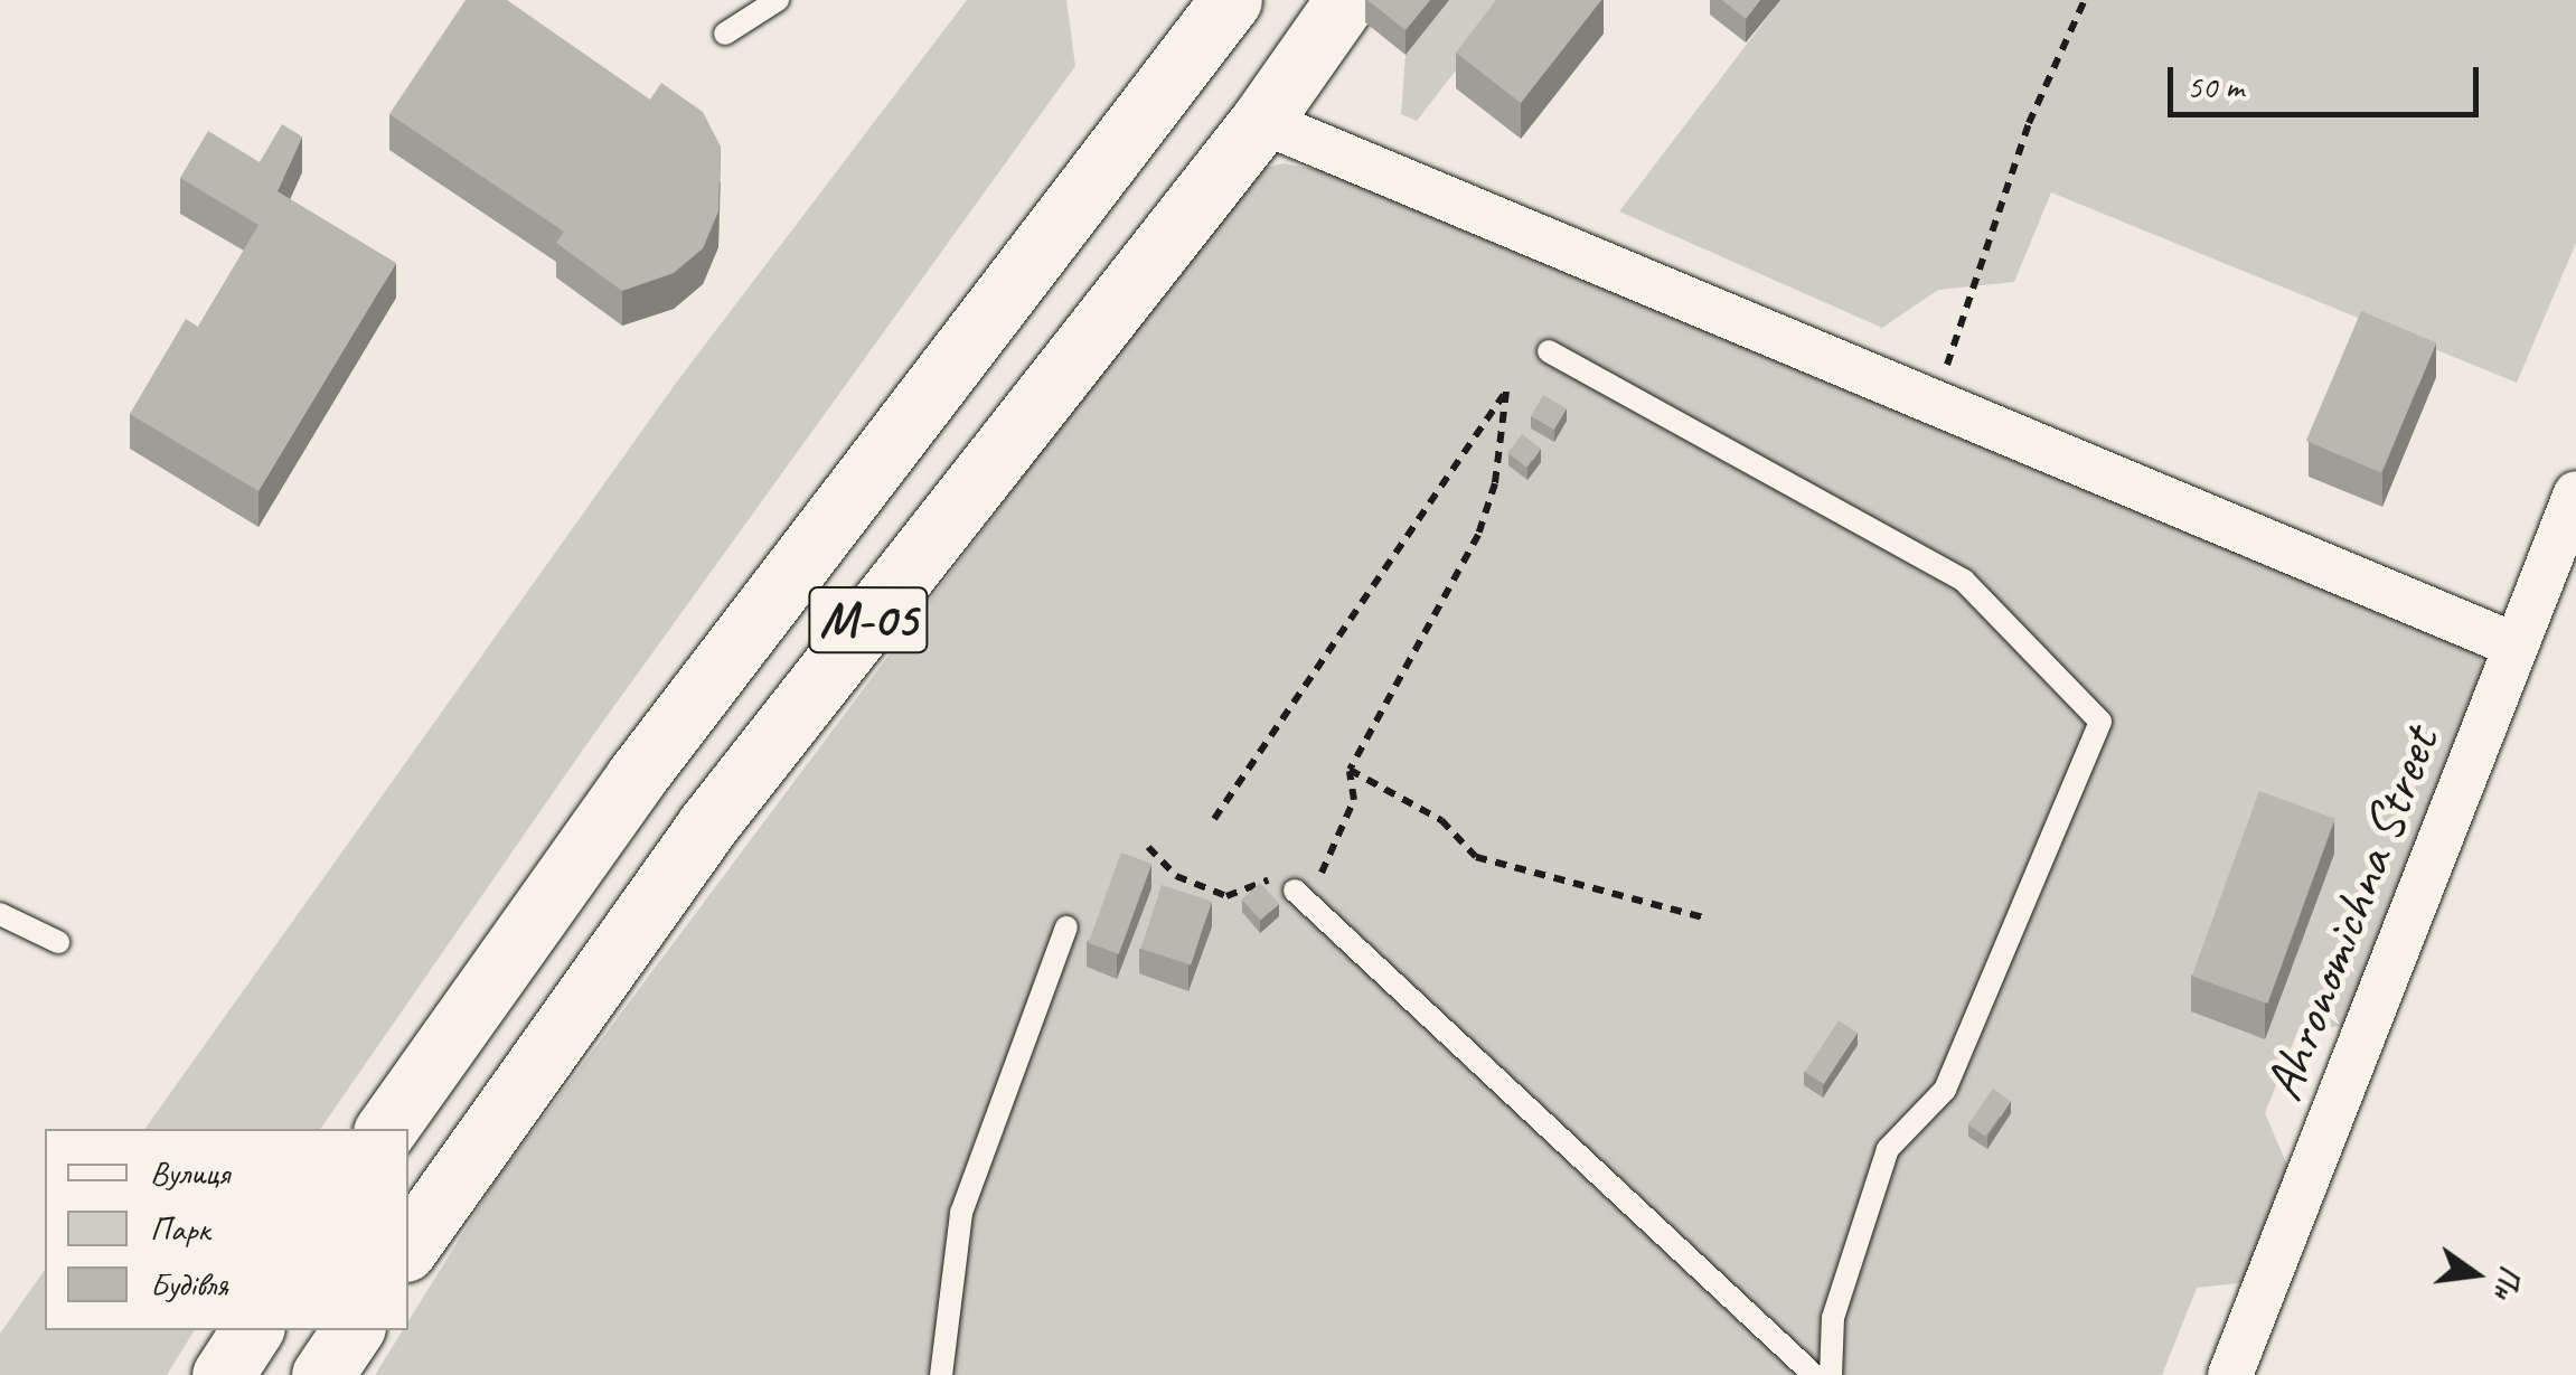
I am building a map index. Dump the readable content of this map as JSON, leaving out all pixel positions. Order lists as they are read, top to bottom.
{
  "streets": {
    "main road": ["М-05"],
    "street": ["Ahronomichna Street"]
  },
  "legend": ["Вулиця", "Парк", "Будівля"],
  "scale_bar": "50 m",
  "north": "right"
}
